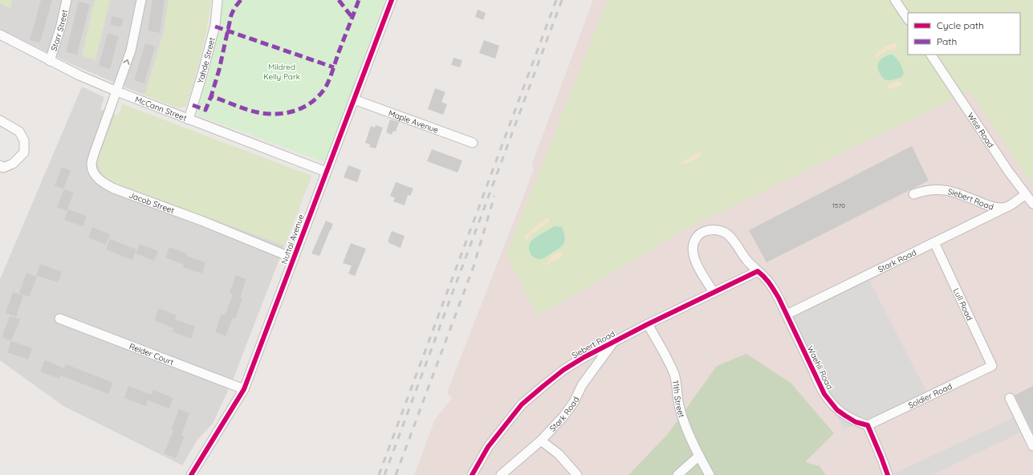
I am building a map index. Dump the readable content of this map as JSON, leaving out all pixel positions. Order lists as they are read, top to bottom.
{
  "streets": {
    "street": [
      "Starr Street",
      "Yahde Street",
      "McCann Street",
      "Maple Avenue",
      "Wise Road",
      "Siebert Road",
      "Jacob Street",
      "Nuttal Avenue",
      "Stark Road",
      "Lull Road",
      "Reider Court",
      "Waehli Road",
      "Soldier Road",
      "11th Street"
    ]
  },
  "crossings": [
    ["Starr Street", "McCann Street"],
    ["Yahde Street", "McCann Street"],
    ["McCann Street", "Jacob Street"],
    ["McCann Street", "Nuttal Avenue"],
    ["Maple Avenue", "Nuttal Avenue"],
    ["Siebert Road", "Stark Road"],
    ["Siebert Road", "Waehli Road"],
    ["Siebert Road", "11th Street"],
    ["Jacob Street", "Nuttal Avenue"],
    ["Nuttal Avenue", "Reider Court"],
    ["Stark Road", "Lull Road"],
    ["Stark Road", "Waehli Road"],
    ["Lull Road", "Soldier Road"],
    ["Waehli Road", "Soldier Road"]
  ],
  "parks": ["Mildred Kelly Park"],
  "house_numbers": ["1570"],
  "legend": ["Cycle path", "Path"]
}
